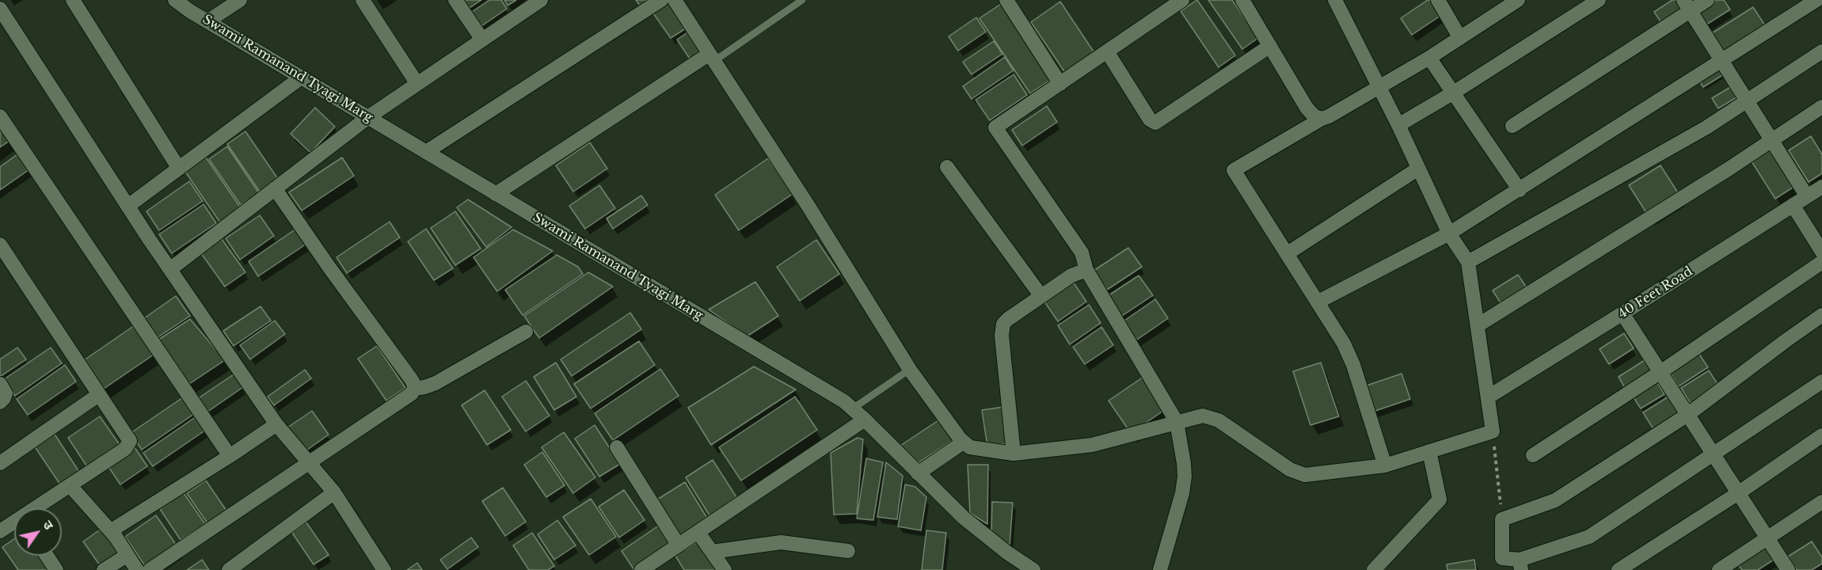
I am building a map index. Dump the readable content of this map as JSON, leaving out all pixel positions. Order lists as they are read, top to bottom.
{
  "streets": {
    "street": ["Swami Ramanand Tyagi Marg", "40 Feet Road"]
  },
  "north": "top right"
}
